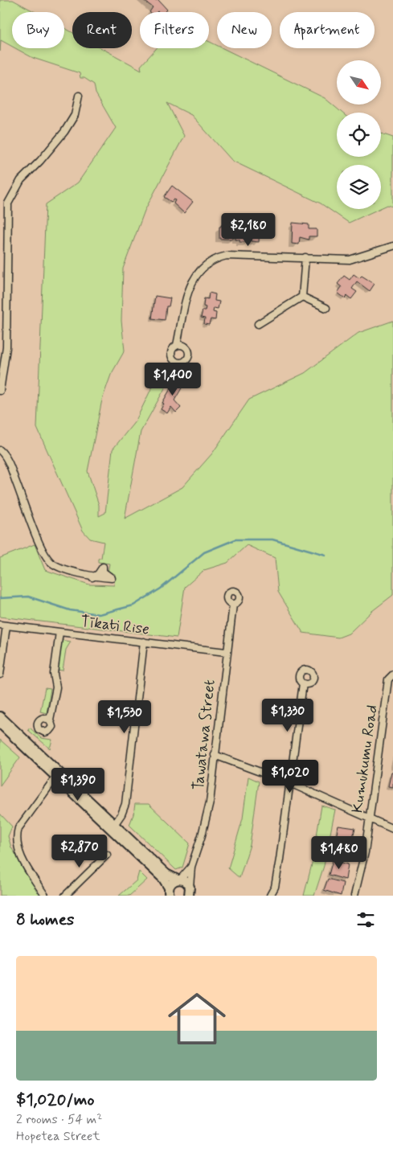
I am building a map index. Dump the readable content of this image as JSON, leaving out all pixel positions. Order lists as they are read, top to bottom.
{
  "streets": {
    "street": ["Tīkati Rise", "Tawatawa Street", "Kumukumu Road"]
  },
  "crossings": [
    ["Tīkati Rise", "Tawatawa Street"]
  ],
  "north": "bottom right",
  "page": {
    "chip": [
      "Buy",
      "Rent",
      "Filters",
      "New",
      "Apartment"
    ],
    "price": [
      "$2,180",
      "$1,400",
      "$1,330",
      "$1,530",
      "$1,020",
      "$1,390",
      "$2,870",
      "$1,480"
    ],
    "heading": "8 homes",
    "list": [
      {
        "name": "$1,020/mo",
        "note": "2 rooms · 54 m² · Hopetea Street"
      }
    ]
  }
}
